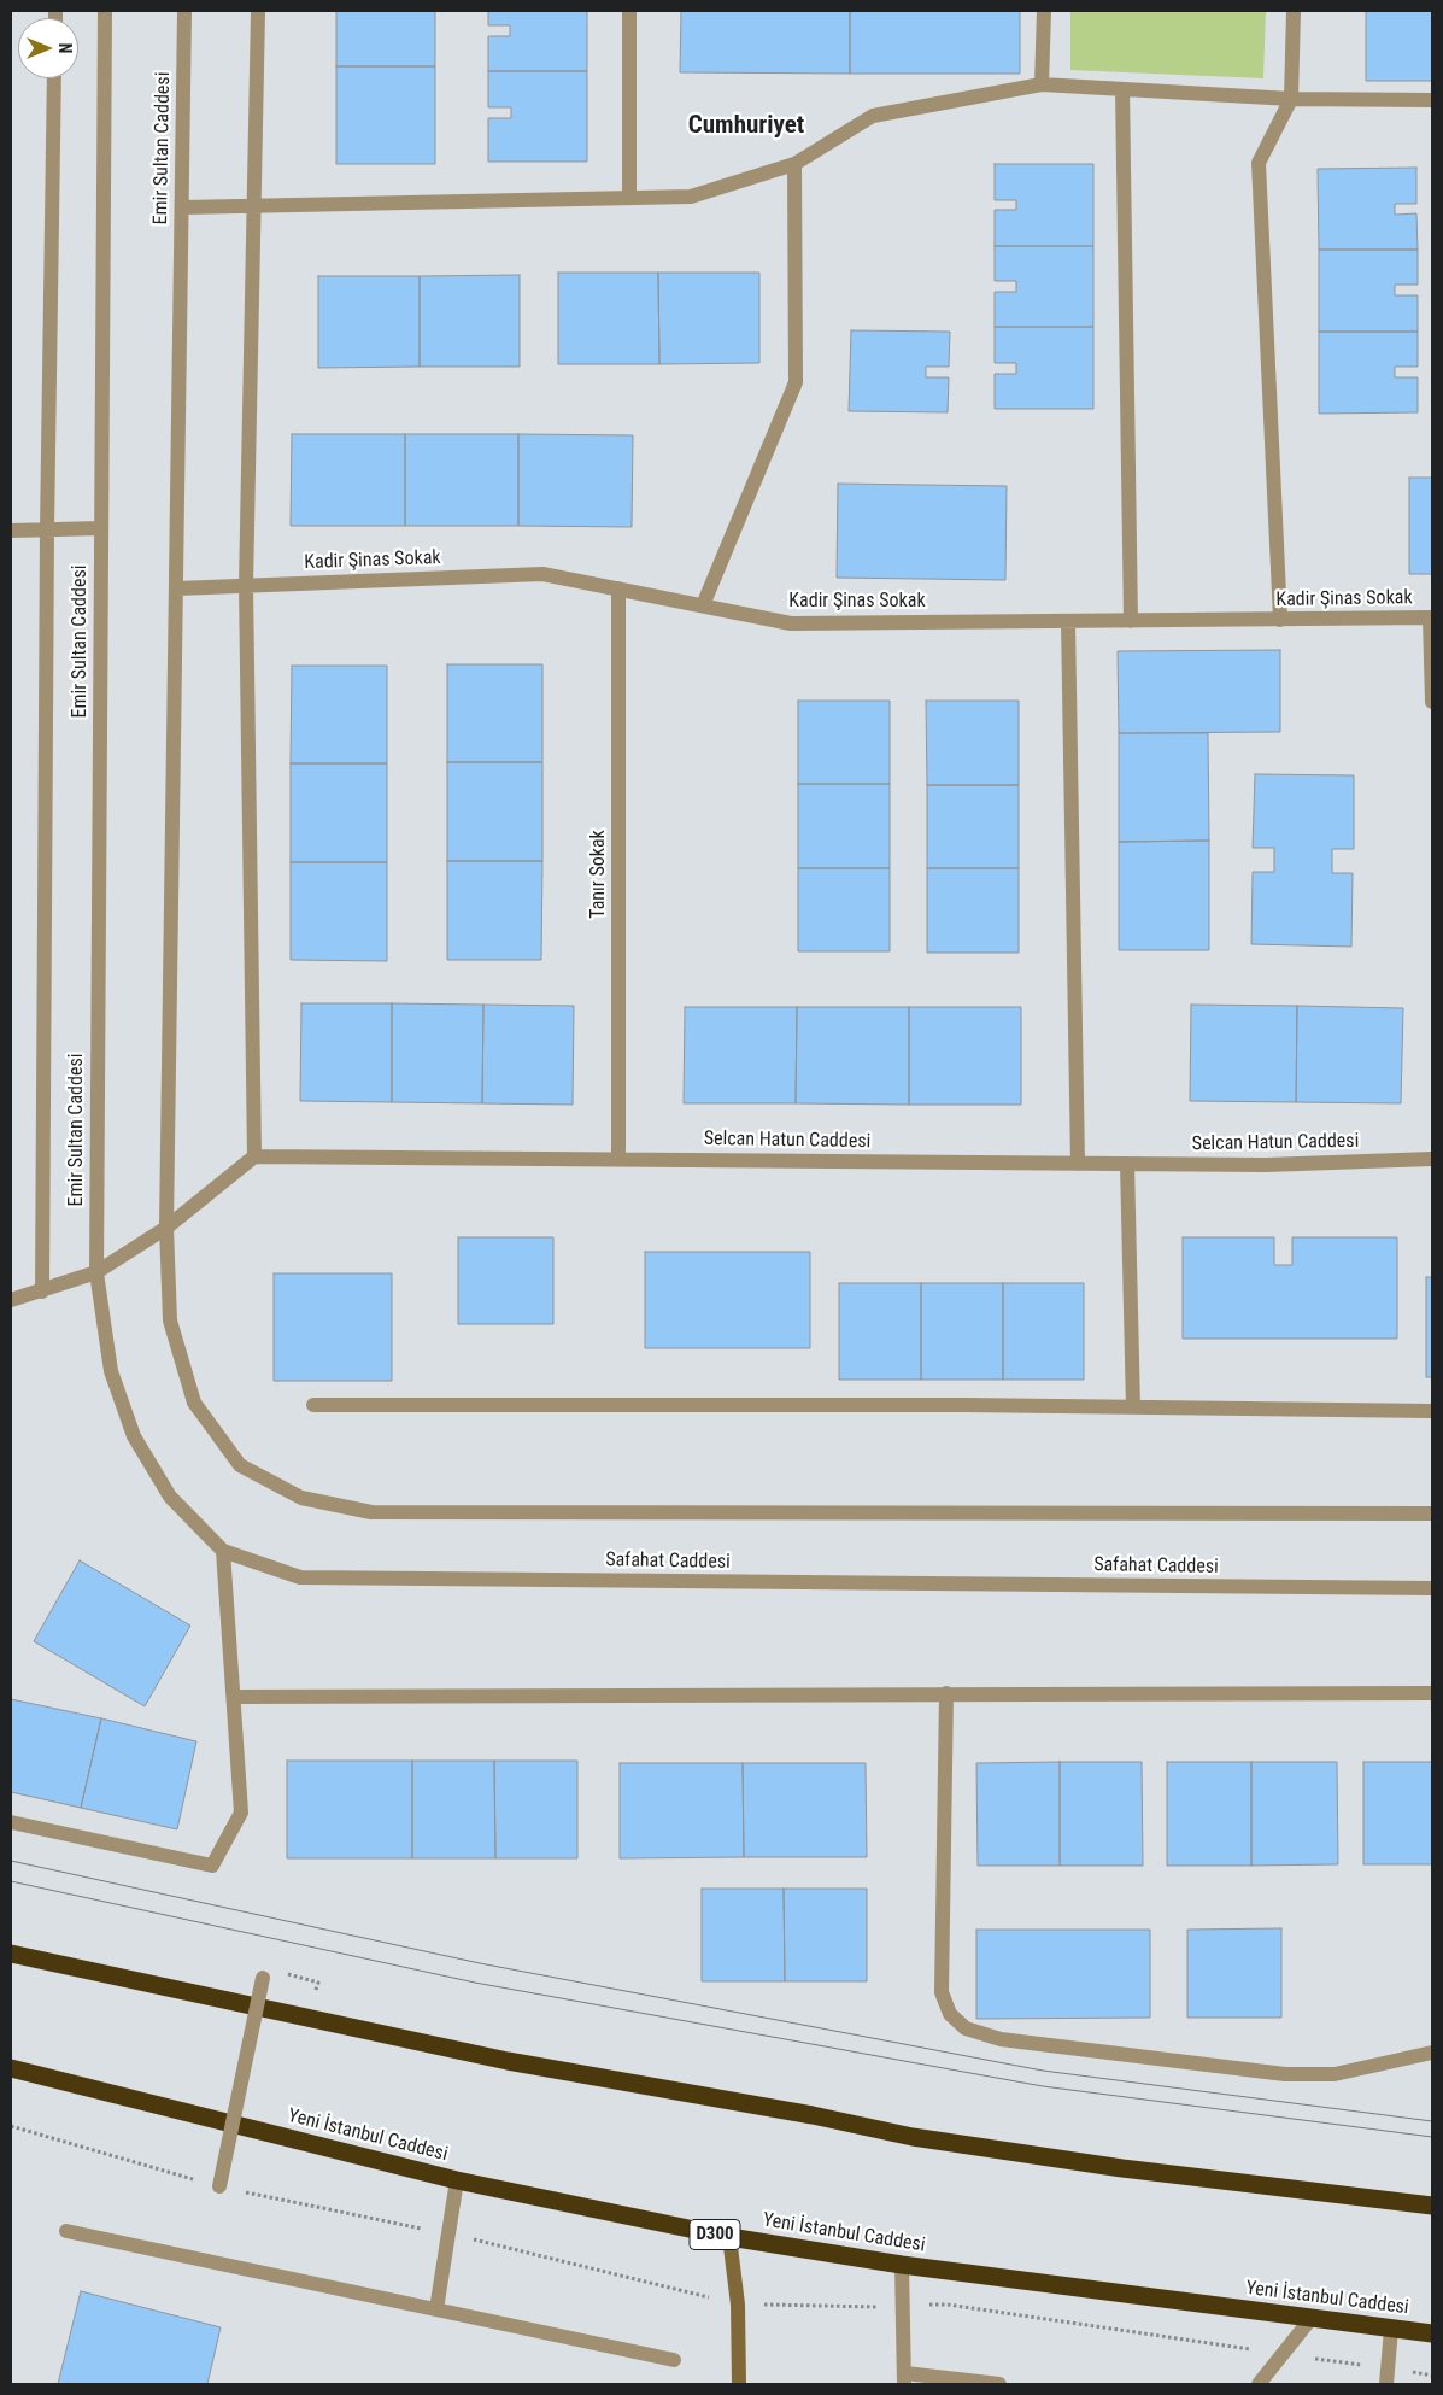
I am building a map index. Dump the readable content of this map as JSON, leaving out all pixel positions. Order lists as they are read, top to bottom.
{
  "streets": {
    "highway": ["Yeni İstanbul Caddesi", "D300"],
    "street": [
      "Emir Sultan Caddesi",
      "Kadir Şinas Sokak",
      "Tanır Sokak",
      "Selcan Hatun Caddesi",
      "Safahat Caddesi"
    ]
  },
  "crossings": [
    ["Emir Sultan Caddesi", "Kadir Şinas Sokak"],
    ["Emir Sultan Caddesi", "Safahat Caddesi"],
    ["Kadir Şinas Sokak", "Tanır Sokak"],
    ["Tanır Sokak", "Selcan Hatun Caddesi"]
  ],
  "districts": ["Cumhuriyet"],
  "north": "right"
}
